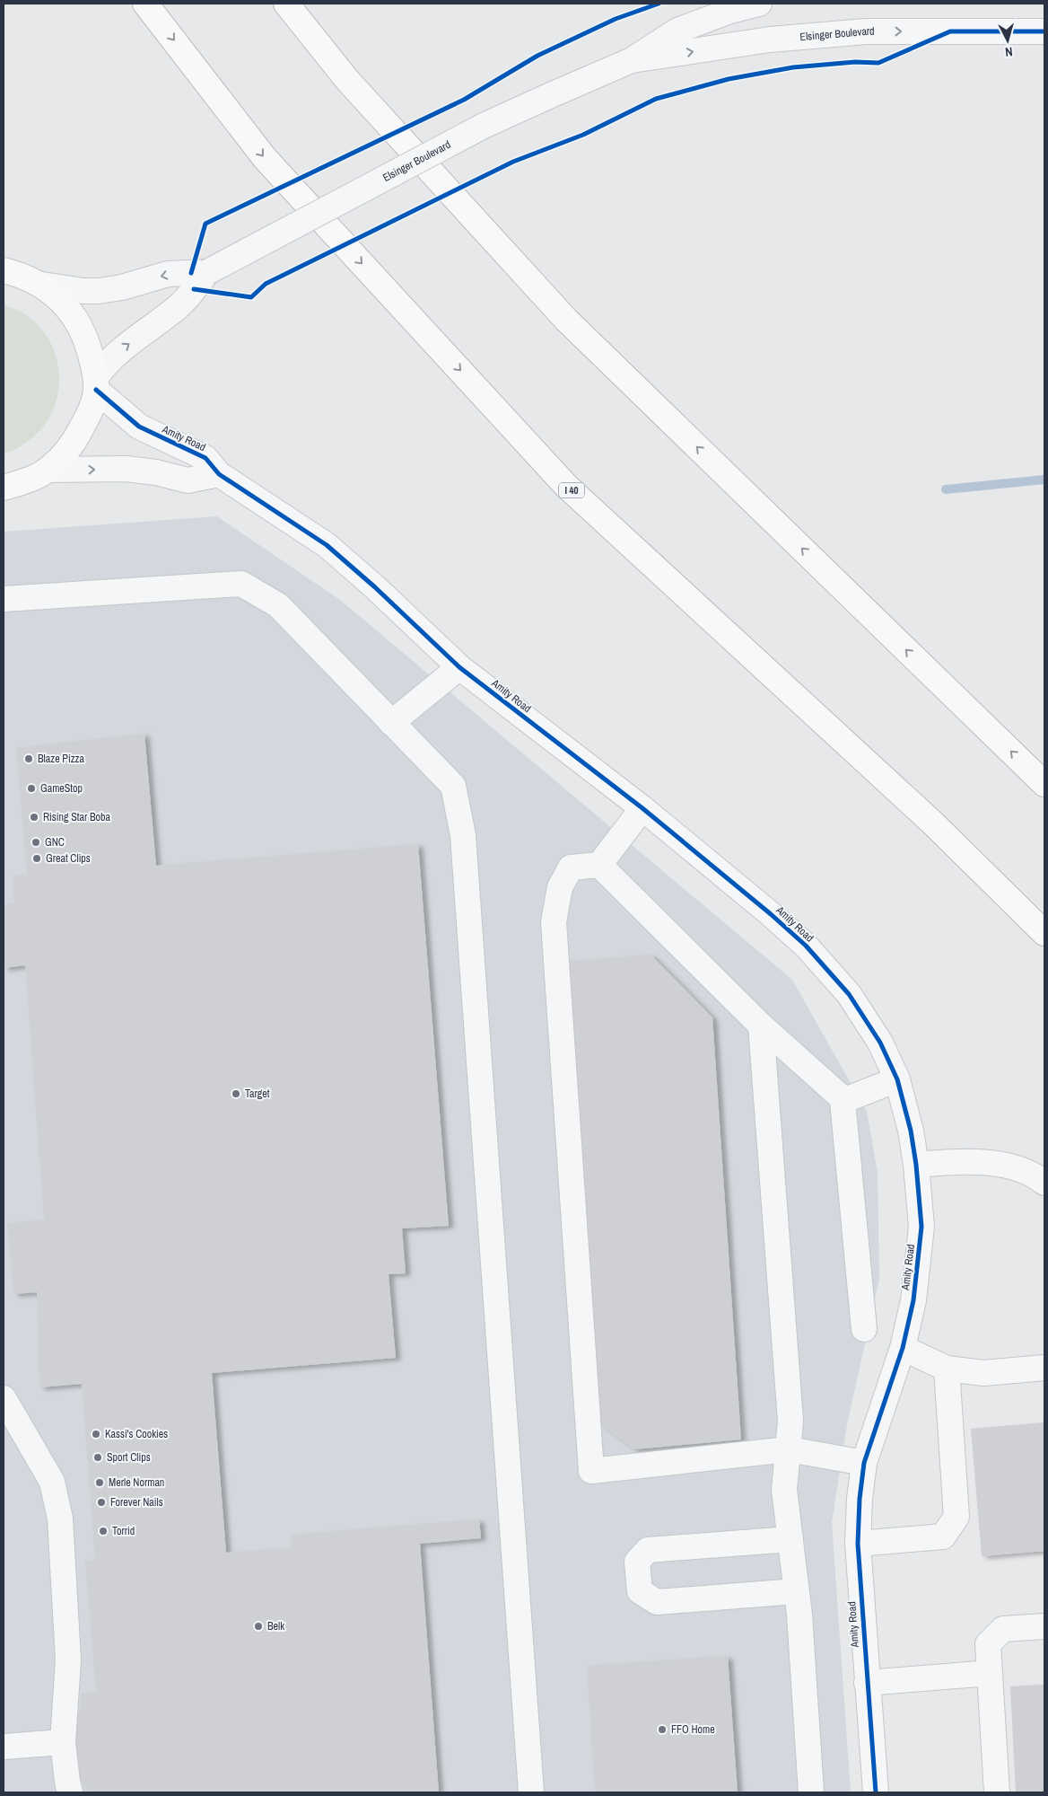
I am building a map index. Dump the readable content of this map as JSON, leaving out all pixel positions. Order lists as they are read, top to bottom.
{
  "streets": {
    "main road": ["I 40"],
    "street": ["Elsinger Boulevard", "Amity Road"]
  },
  "crossings": [
    ["Elsinger Boulevard", "Amity Road"]
  ],
  "places": [
    "Blaze Pizza",
    "GameStop",
    "Rising Star Boba",
    "GNC",
    "Great Clips",
    "Target",
    "Kassi's Cookies",
    "Sport Clips",
    "Merle Norman",
    "Forever Nails",
    "Torrid",
    "Belk",
    "FFO Home"
  ],
  "north": "bottom"
}
